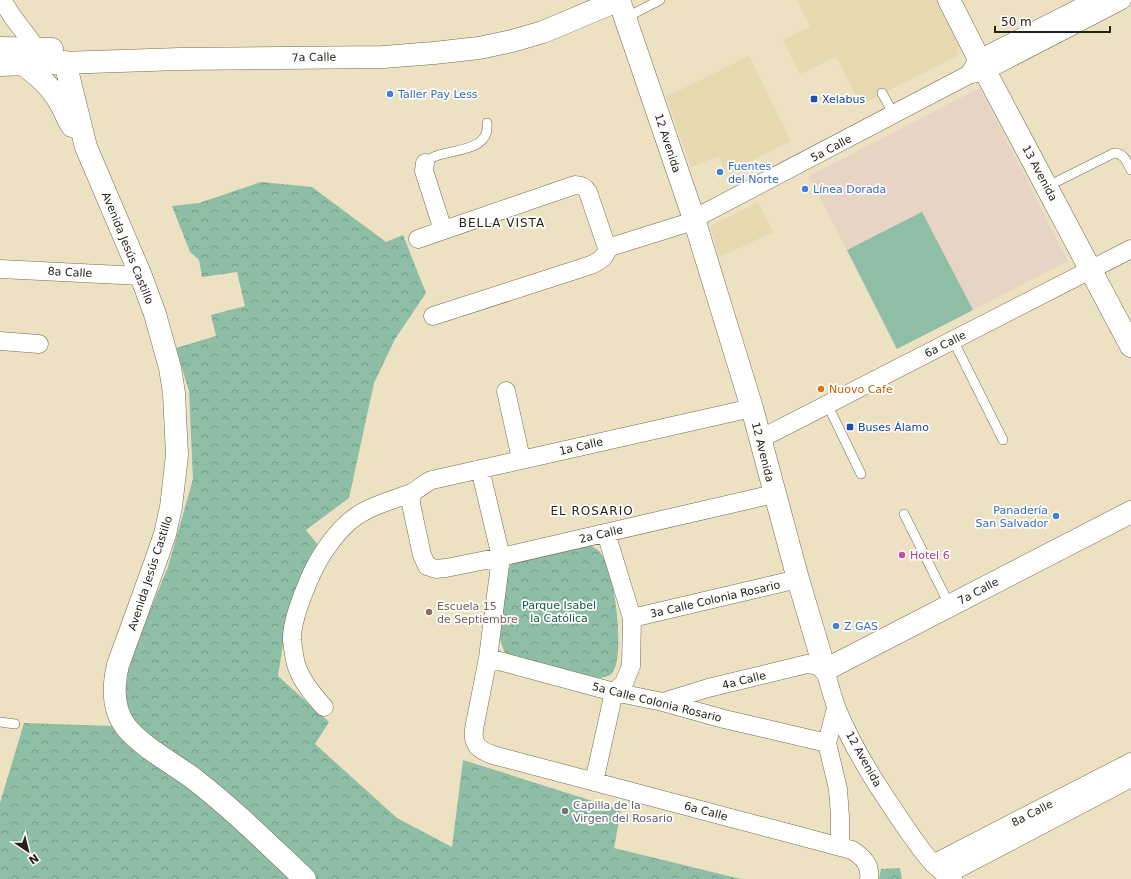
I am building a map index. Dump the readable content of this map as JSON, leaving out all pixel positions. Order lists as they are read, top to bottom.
{
  "streets": {
    "street": [
      "7a Calle",
      "12 Avenida",
      "5a Calle",
      "13 Avenida",
      "Avenida Jesús Castillo",
      "8a Calle",
      "6a Calle",
      "1a Calle",
      "2a Calle",
      "3a Calle Colonia Rosario",
      "4a Calle",
      "5a Calle Colonia Rosario"
    ]
  },
  "crossings": [
    ["7a Calle", "12 Avenida"],
    ["7a Calle", "Avenida Jesús Castillo"],
    ["7a Calle", "4a Calle"],
    ["12 Avenida", "5a Calle"],
    ["12 Avenida", "8a Calle"],
    ["12 Avenida", "6a Calle"],
    ["12 Avenida", "1a Calle"],
    ["12 Avenida", "2a Calle"],
    ["12 Avenida", "3a Calle Colonia Rosario"],
    ["12 Avenida", "4a Calle"],
    ["5a Calle", "13 Avenida"],
    ["13 Avenida", "6a Calle"],
    ["Avenida Jesús Castillo", "8a Calle"],
    ["6a Calle", "5a Calle Colonia Rosario"],
    ["1a Calle", "2a Calle"],
    ["4a Calle", "5a Calle Colonia Rosario"]
  ],
  "districts": ["BELLA VISTA", "EL ROSARIO"],
  "parks": ["Parque Isabel la Católica"],
  "places": {
    "other": [
      "Taller Pay Less",
      "Fuentes del Norte",
      "Línea Dorada",
      "Nuovo Cafe",
      "Panadería San Salvador",
      "Hotel 6",
      "Escuela 15 de Septiembre",
      "Z GAS",
      "Capilla de la Virgen del Rosario"
    ],
    "transit": ["Xelabus", "Buses Álamo"]
  },
  "scale_bar": "50 m",
  "north": "bottom right"
}
